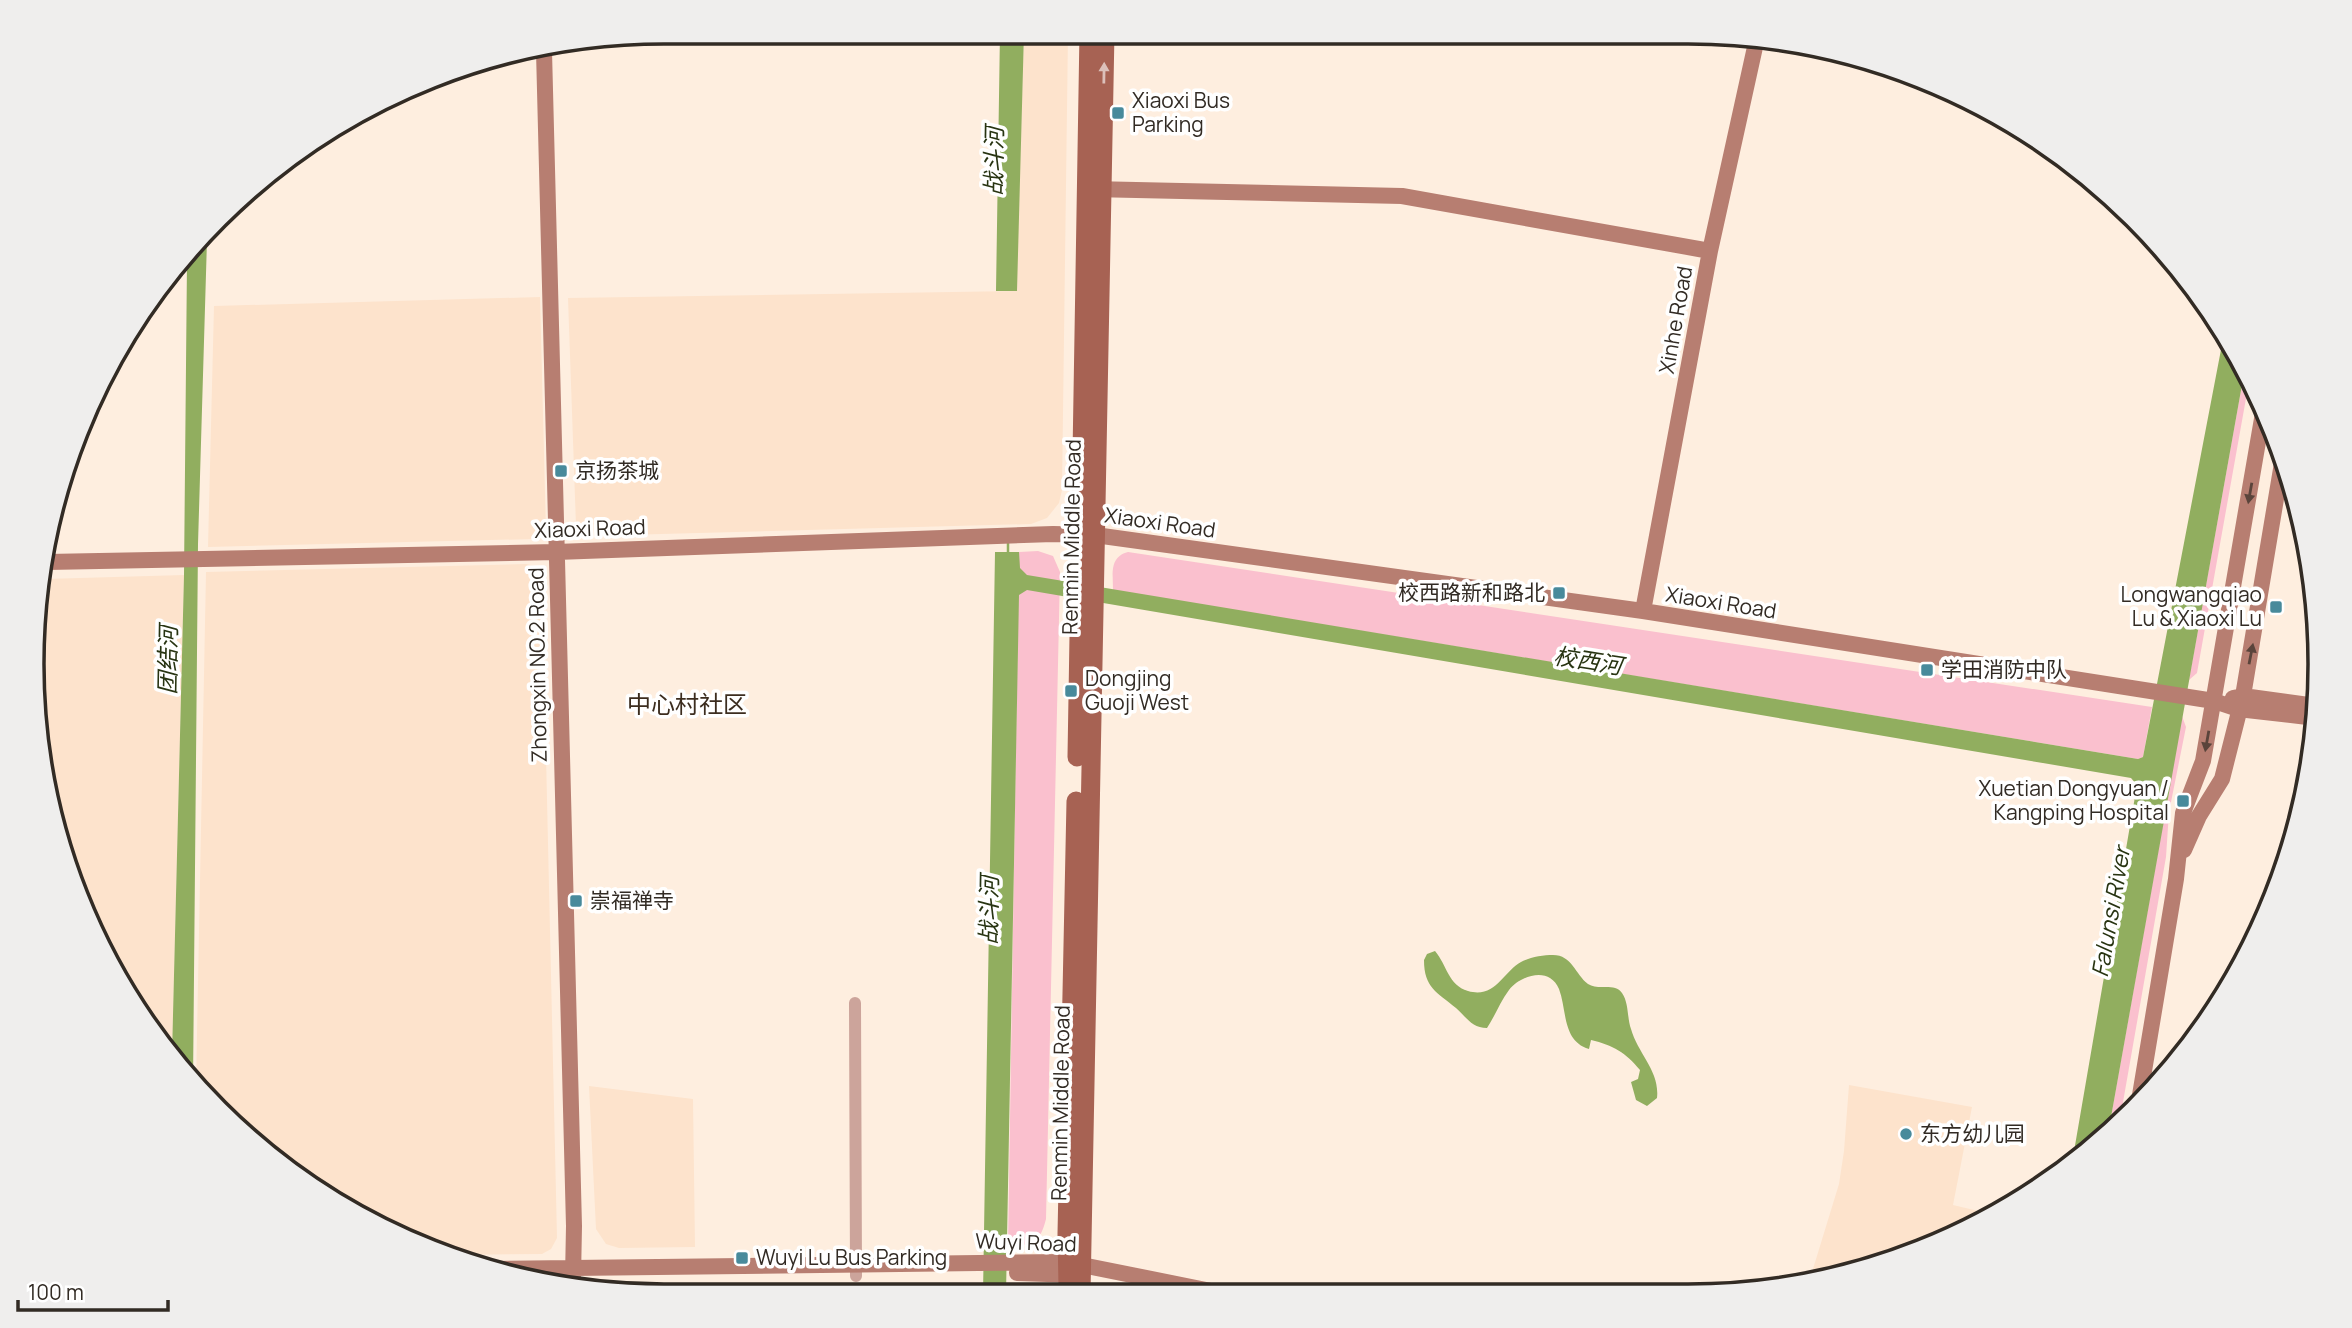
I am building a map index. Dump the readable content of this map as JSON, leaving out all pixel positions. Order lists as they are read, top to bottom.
{
  "streets": {
    "main road": ["Renmin Middle Road"],
    "street": [
      "Xinhe Road",
      "Xiaoxi Road",
      "Zhongxin NO.2 Road",
      "Wuyi Road"
    ]
  },
  "crossings": [
    ["Xinhe Road", "Xiaoxi Road"],
    ["Xiaoxi Road", "Renmin Middle Road"],
    ["Xiaoxi Road", "Zhongxin NO.2 Road"],
    ["Renmin Middle Road", "Wuyi Road"],
    ["Zhongxin NO.2 Road", "Wuyi Road"]
  ],
  "districts": ["中心村社区"],
  "water": [
    "战斗河",
    "团结河",
    "校西河",
    "Falunsi River"
  ],
  "places": {
    "transit": [
      "Xiaoxi Bus Parking",
      "京扬茶城",
      "校西路新和路北",
      "Longwangqiao Lu & Xiaoxi Lu",
      "学田消防中队",
      "Dongjing Guoji West",
      "Xuetian Dongyuan / Kangping Hospital",
      "崇福禅寺",
      "Wuyi Lu Bus Parking"
    ],
    "other": ["东方幼儿园"]
  },
  "scale_bar": "100 m"
}
